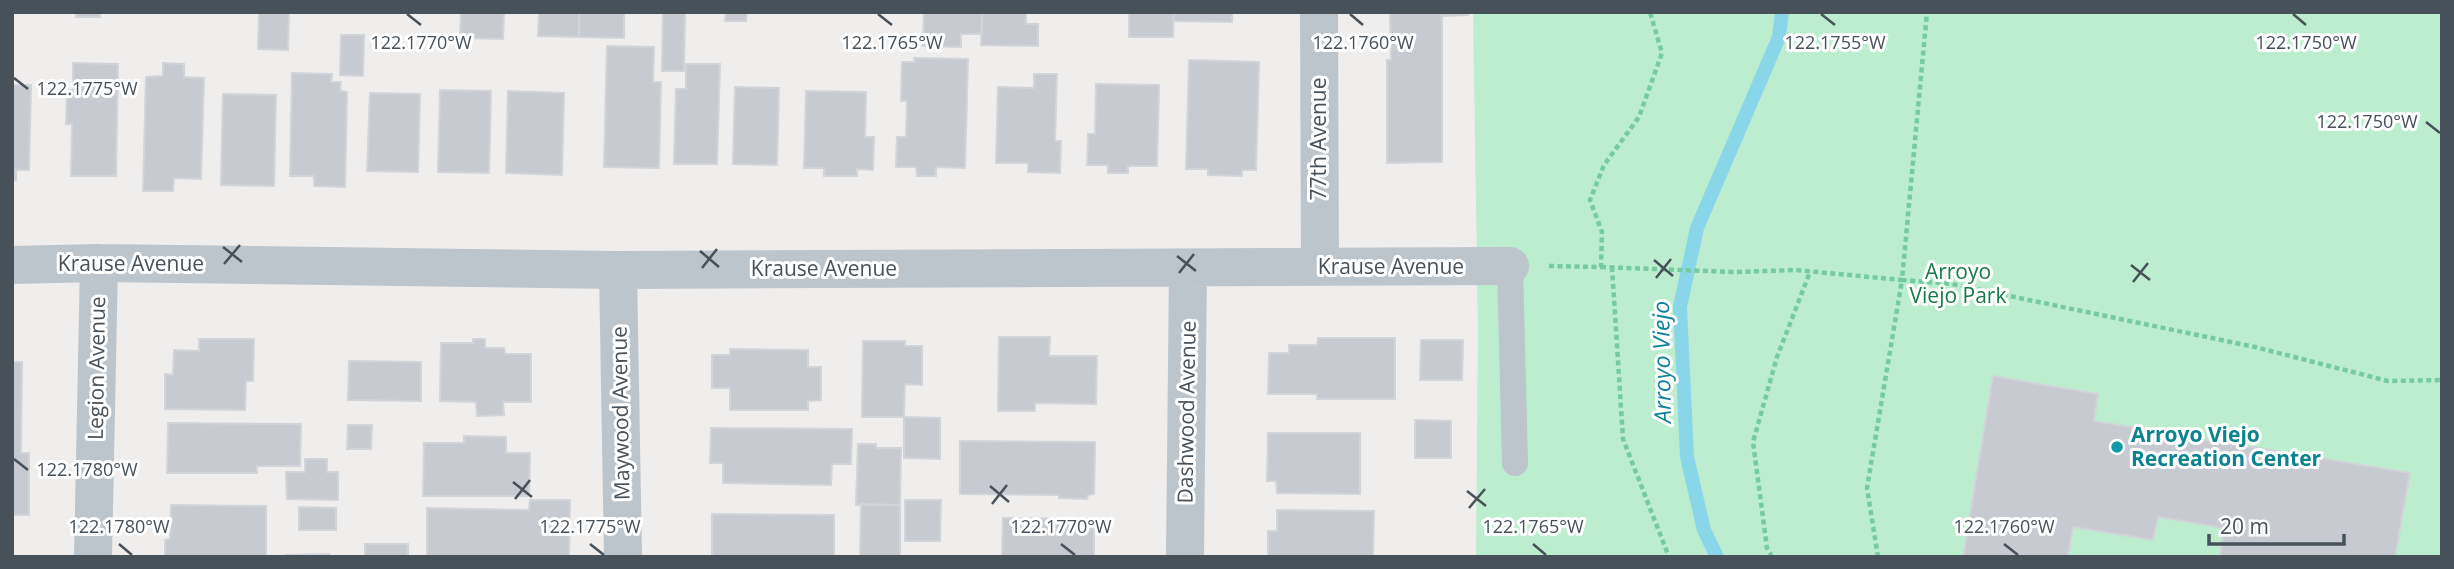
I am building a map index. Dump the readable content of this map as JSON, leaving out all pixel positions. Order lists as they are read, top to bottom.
{
  "streets": {
    "street": [
      "77th Avenue",
      "Krause Avenue",
      "Legion Avenue",
      "Dashwood Avenue",
      "Maywood Avenue"
    ]
  },
  "crossings": [
    ["77th Avenue", "Krause Avenue"],
    ["Krause Avenue", "Legion Avenue"],
    ["Krause Avenue", "Dashwood Avenue"],
    ["Krause Avenue", "Maywood Avenue"]
  ],
  "water": ["Arroyo Viejo"],
  "parks": ["Arroyo Viejo Park"],
  "places": ["Arroyo Viejo Recreation Center"],
  "scale_bar": "20 m",
  "coordinates": [
    "122.1770°W",
    "122.1765°W",
    "122.1760°W",
    "122.1755°W",
    "122.1750°W",
    "122.1775°W",
    "122.1780°W"
  ]
}
